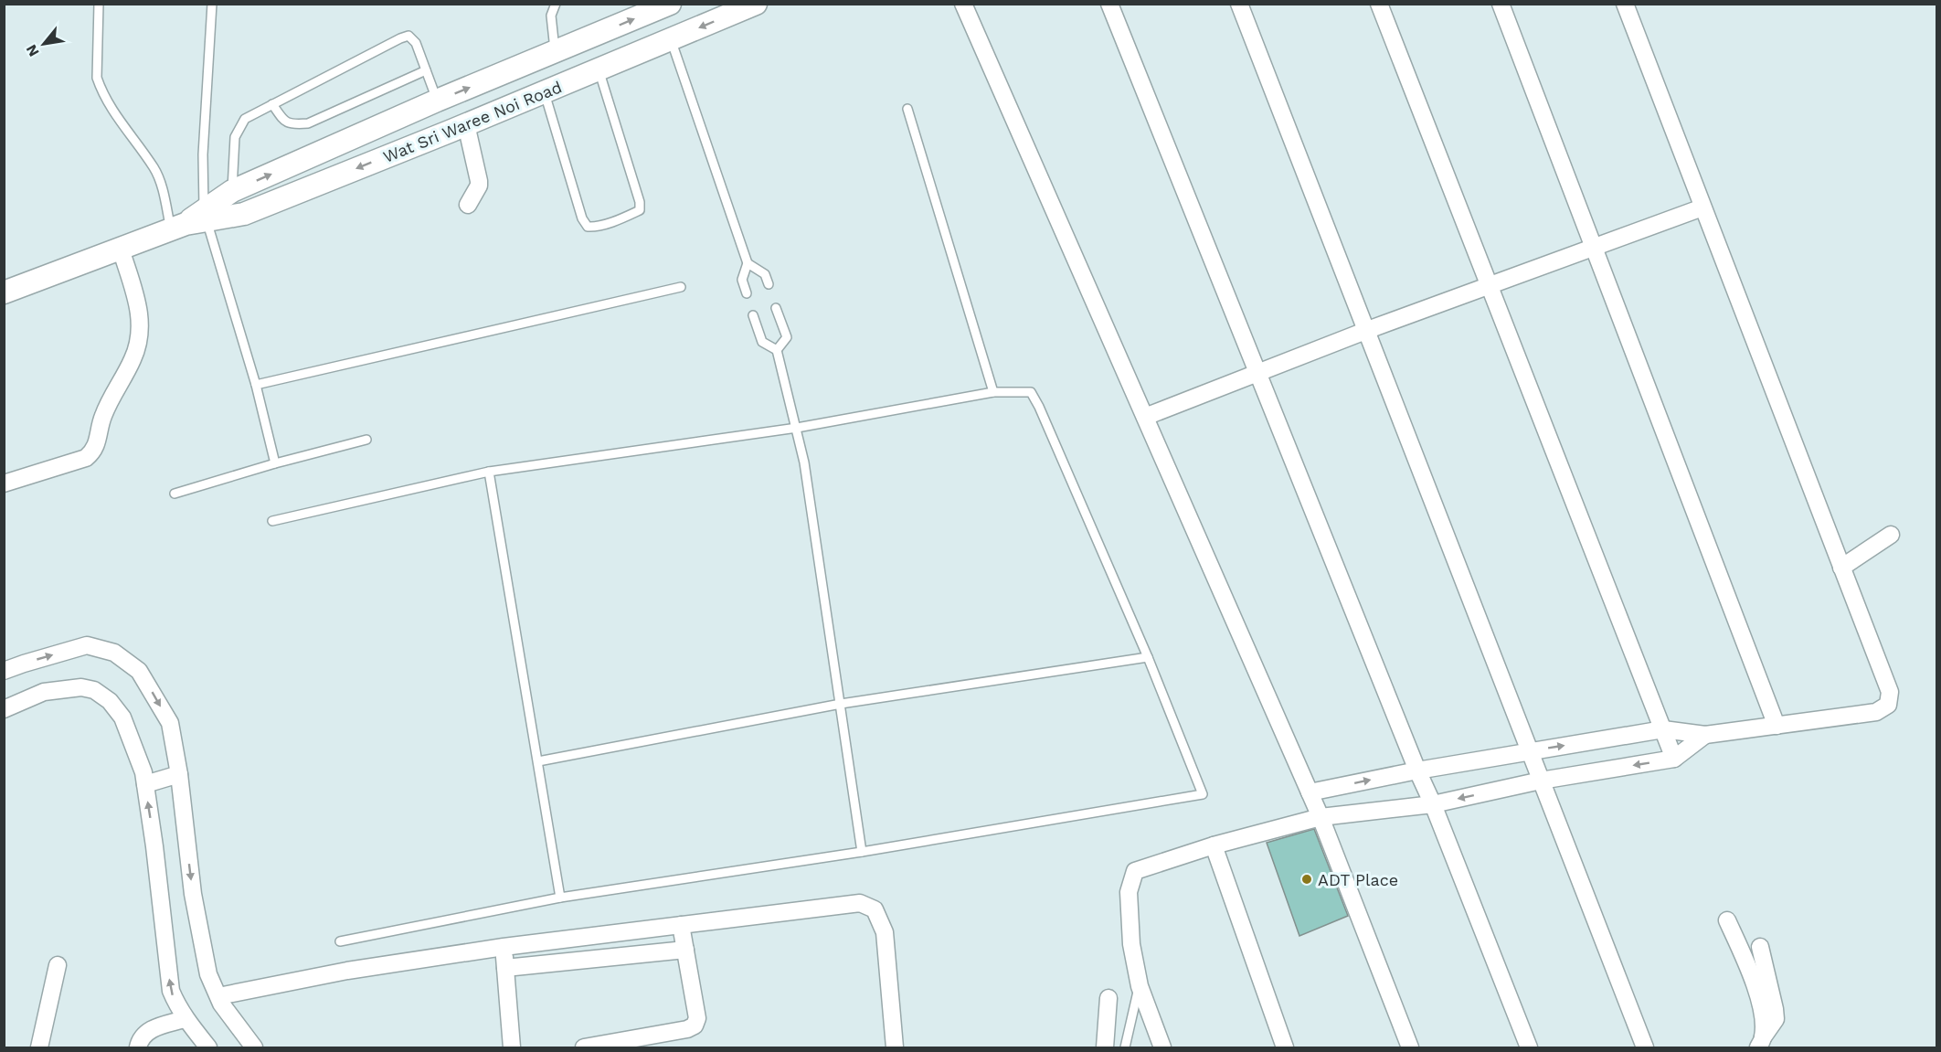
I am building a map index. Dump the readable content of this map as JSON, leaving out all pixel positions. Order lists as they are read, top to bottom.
{
  "streets": {
    "main road": ["Wat Sri Waree Noi Road"]
  },
  "places": ["ADT Place"],
  "north": "bottom left"
}
